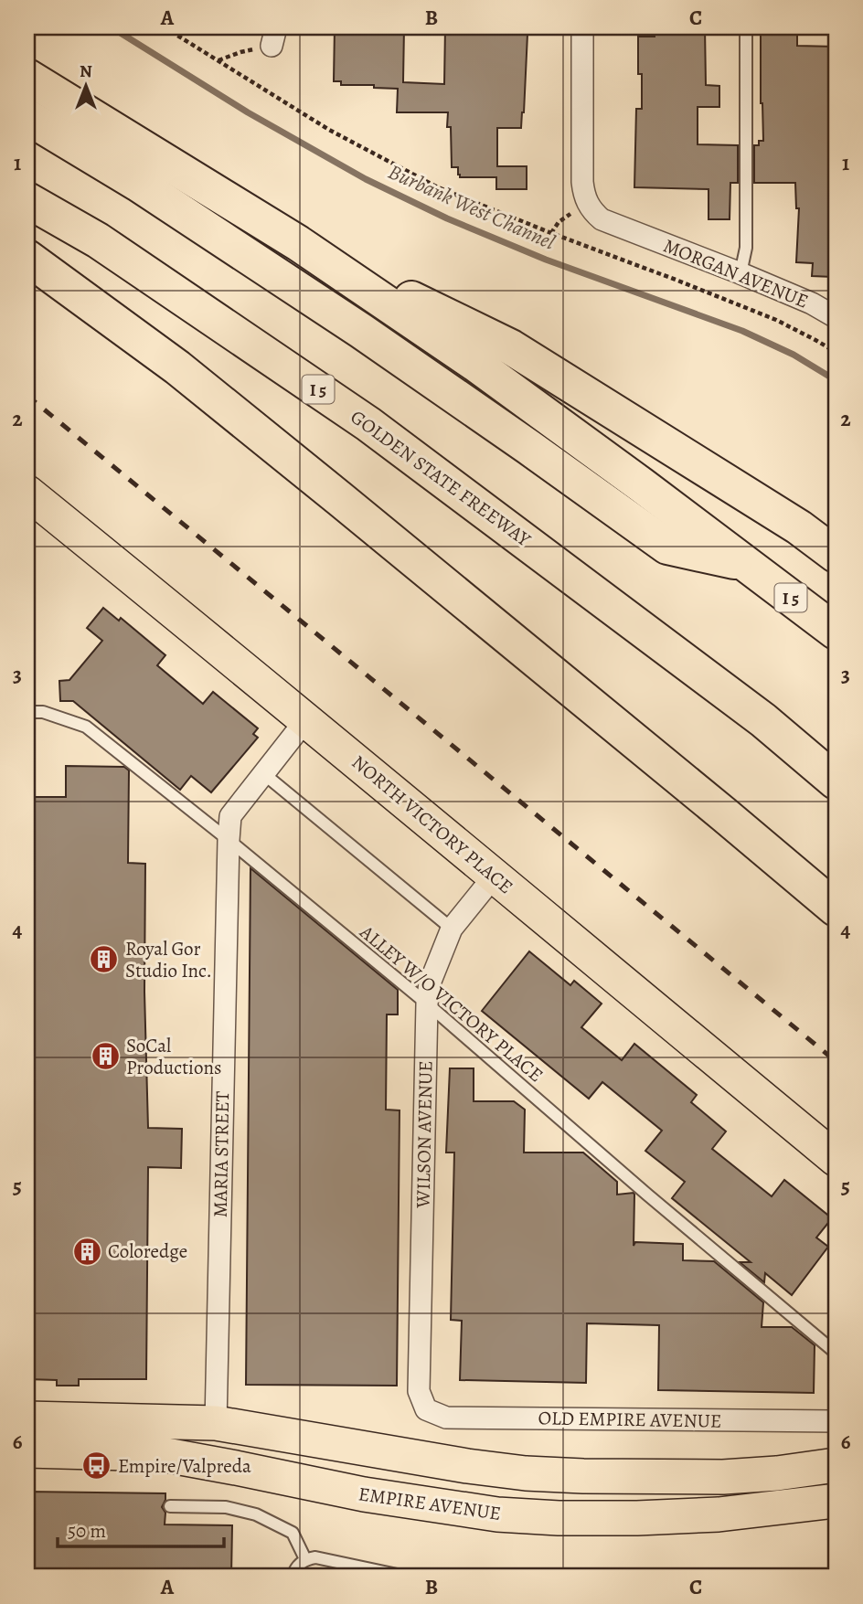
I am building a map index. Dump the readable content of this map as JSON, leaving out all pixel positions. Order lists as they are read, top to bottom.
{
  "streets": {
    "highway": ["I 5", "GOLDEN STATE FREEWAY"],
    "main road": ["NORTH VICTORY PLACE", "EMPIRE AVENUE"],
    "street": [
      "MORGAN AVENUE",
      "WILSON AVENUE",
      "MARIA STREET",
      "OLD EMPIRE AVENUE"
    ],
    "lane": ["ALLEY W/O VICTORY PLACE"]
  },
  "crossings": [
    ["NORTH VICTORY PLACE", "WILSON AVENUE"],
    ["NORTH VICTORY PLACE", "MARIA STREET"],
    ["ALLEY W/O VICTORY PLACE", "WILSON AVENUE"],
    ["ALLEY W/O VICTORY PLACE", "MARIA STREET"],
    ["WILSON AVENUE", "OLD EMPIRE AVENUE"]
  ],
  "water": ["Burbank West Channel"],
  "places": {
    "building": ["Royal Gor Studio Inc.", "SoCal Productions", "Coloredge"],
    "bus stop": ["Empire/Valpreda"]
  },
  "scale_bar": "50 m",
  "north": "top",
  "grid": {
    "columns": ["A", "B", "C"],
    "rows": [
      "1",
      "2",
      "3",
      "4",
      "5",
      "6"
    ]
  }
}
